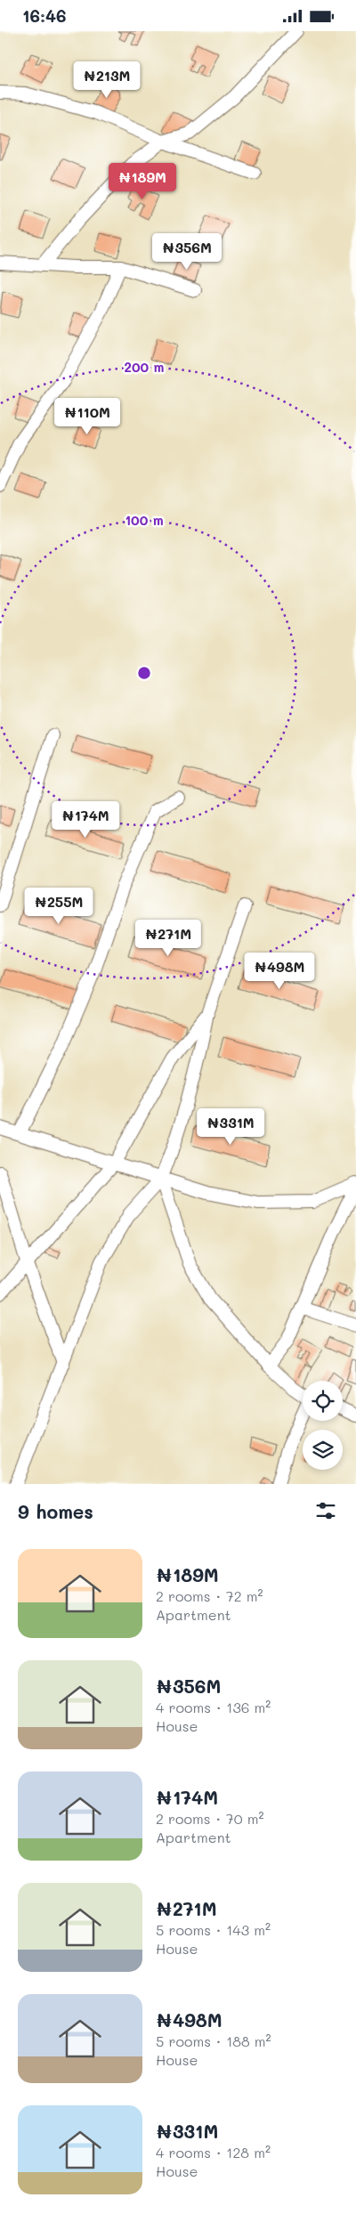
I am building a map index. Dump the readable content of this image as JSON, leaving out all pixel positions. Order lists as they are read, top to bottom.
{
  "page": {
    "status": "16:46",
    "price": [
      "₦213M",
      "₦189M",
      "₦356M",
      "₦110M",
      "₦174M",
      "₦255M",
      "₦271M",
      "₦498M",
      "₦331M"
    ],
    "heading": "9 homes",
    "list": [
      {
        "name": "₦189M",
        "note": "2 rooms · 72 m² · Apartment"
      },
      {
        "name": "₦356M",
        "note": "4 rooms · 136 m² · House"
      },
      {
        "name": "₦174M",
        "note": "2 rooms · 70 m² · Apartment"
      },
      {
        "name": "₦271M",
        "note": "5 rooms · 143 m² · House"
      },
      {
        "name": "₦498M",
        "note": "5 rooms · 188 m² · House"
      },
      {
        "name": "₦331M",
        "note": "4 rooms · 128 m² · House"
      }
    ]
  },
  "rings": ["200 m", "100 m"]
}
